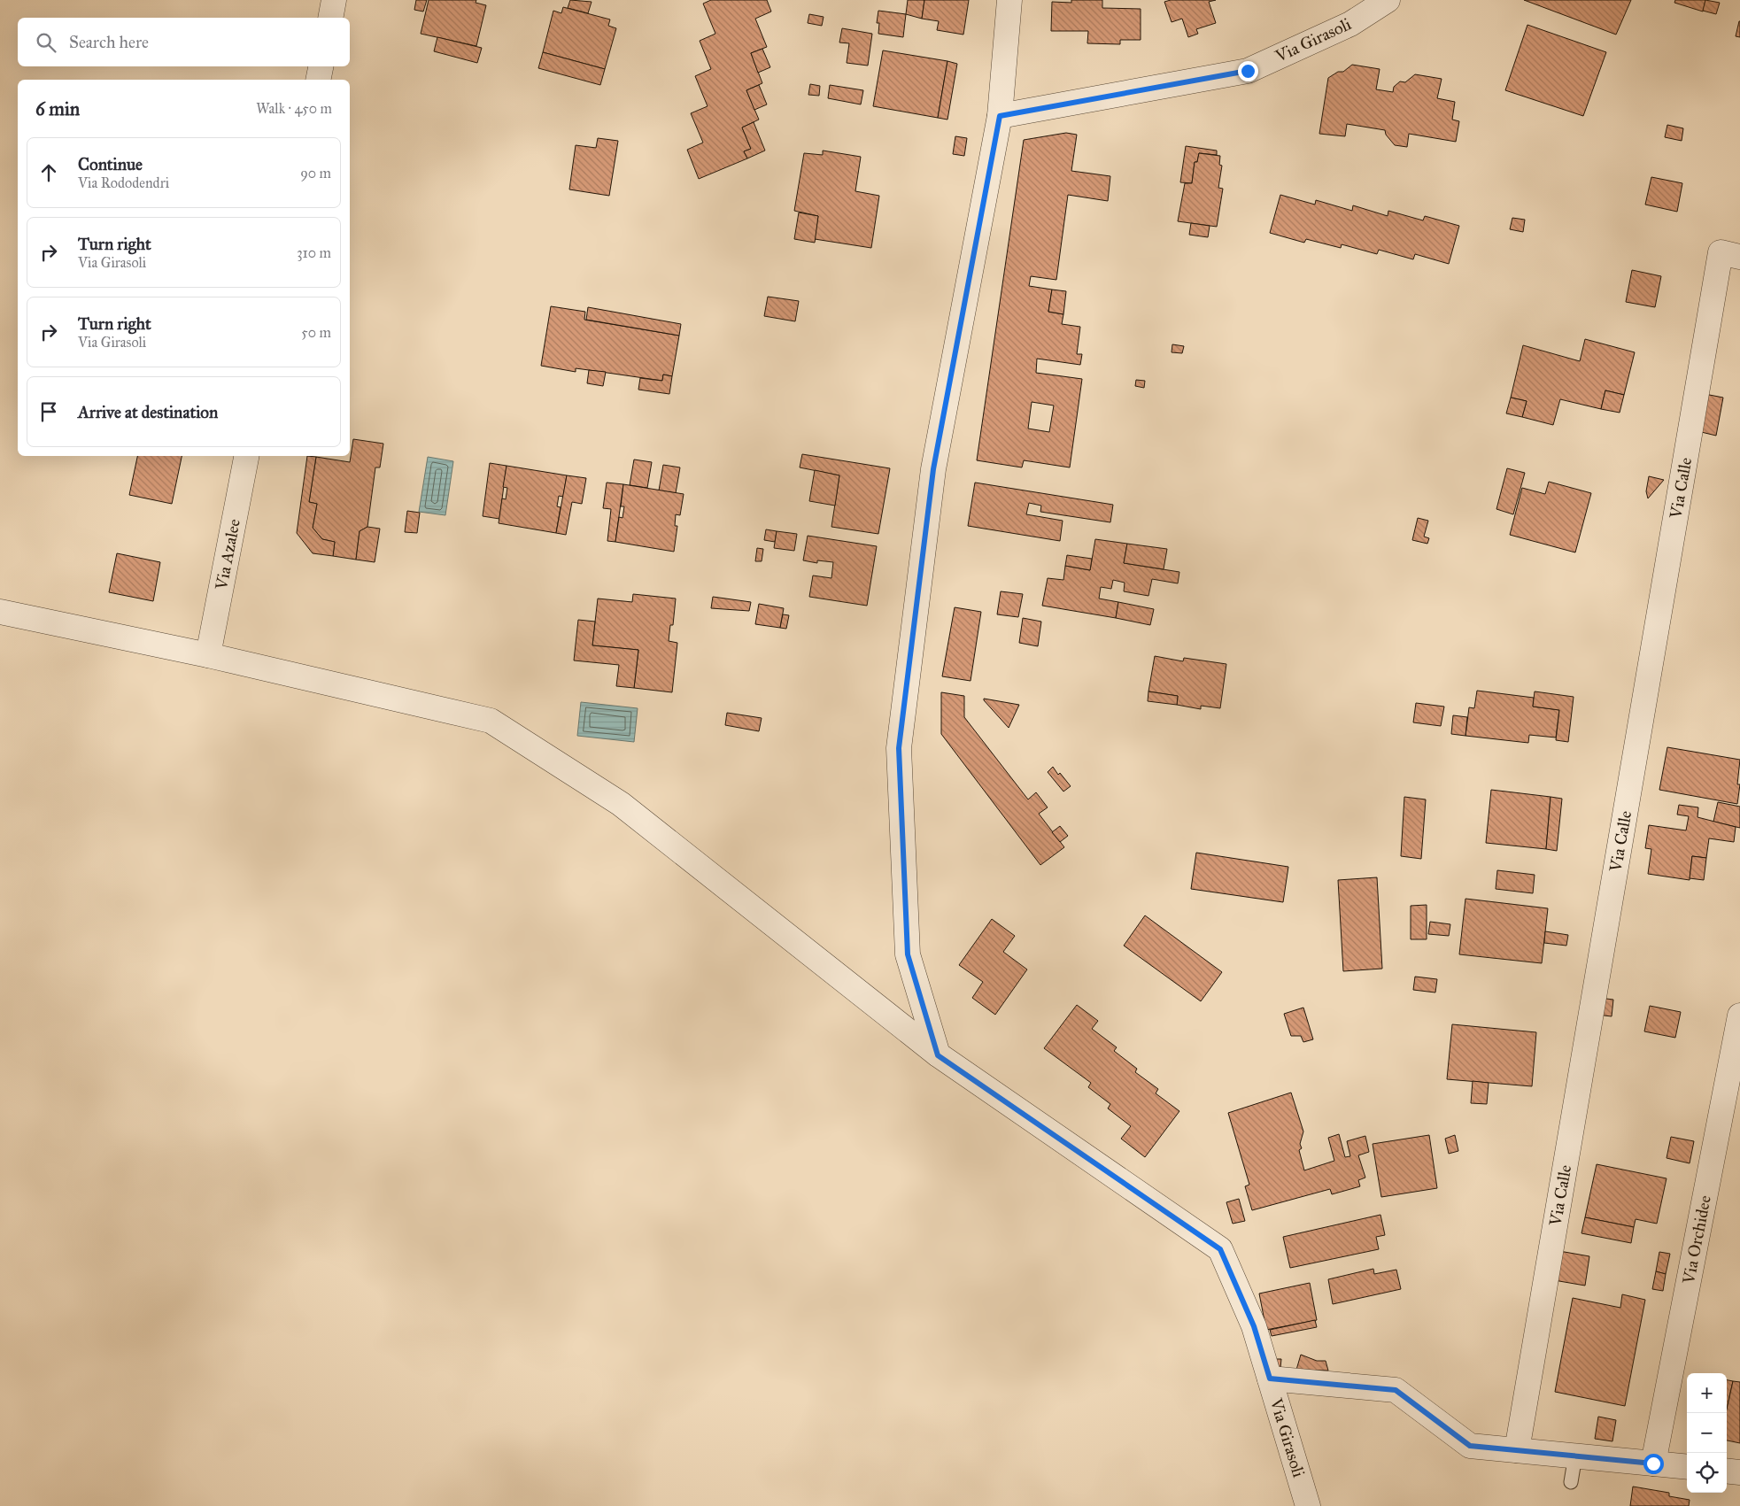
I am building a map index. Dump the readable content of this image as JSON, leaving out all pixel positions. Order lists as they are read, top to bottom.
{
  "streets": {
    "street": [
      "Via Girasoli",
      "Via Calle",
      "Via Azalee",
      "Via Orchidee"
    ]
  },
  "crossings": [
    ["Via Girasoli", "Via Azalee"]
  ],
  "page": {
    "search": "Search here",
    "heading": ["6 min", "Walk · 450 m"],
    "list": [
      ["Continue", "Via Rododendri", "90 m"],
      ["Turn right", "Via Girasoli", "310 m"],
      ["Turn right", "Via Girasoli", "50 m"],
      "Arrive at destination"
    ],
    "map_buttons": ["+", "−"]
  }
}
